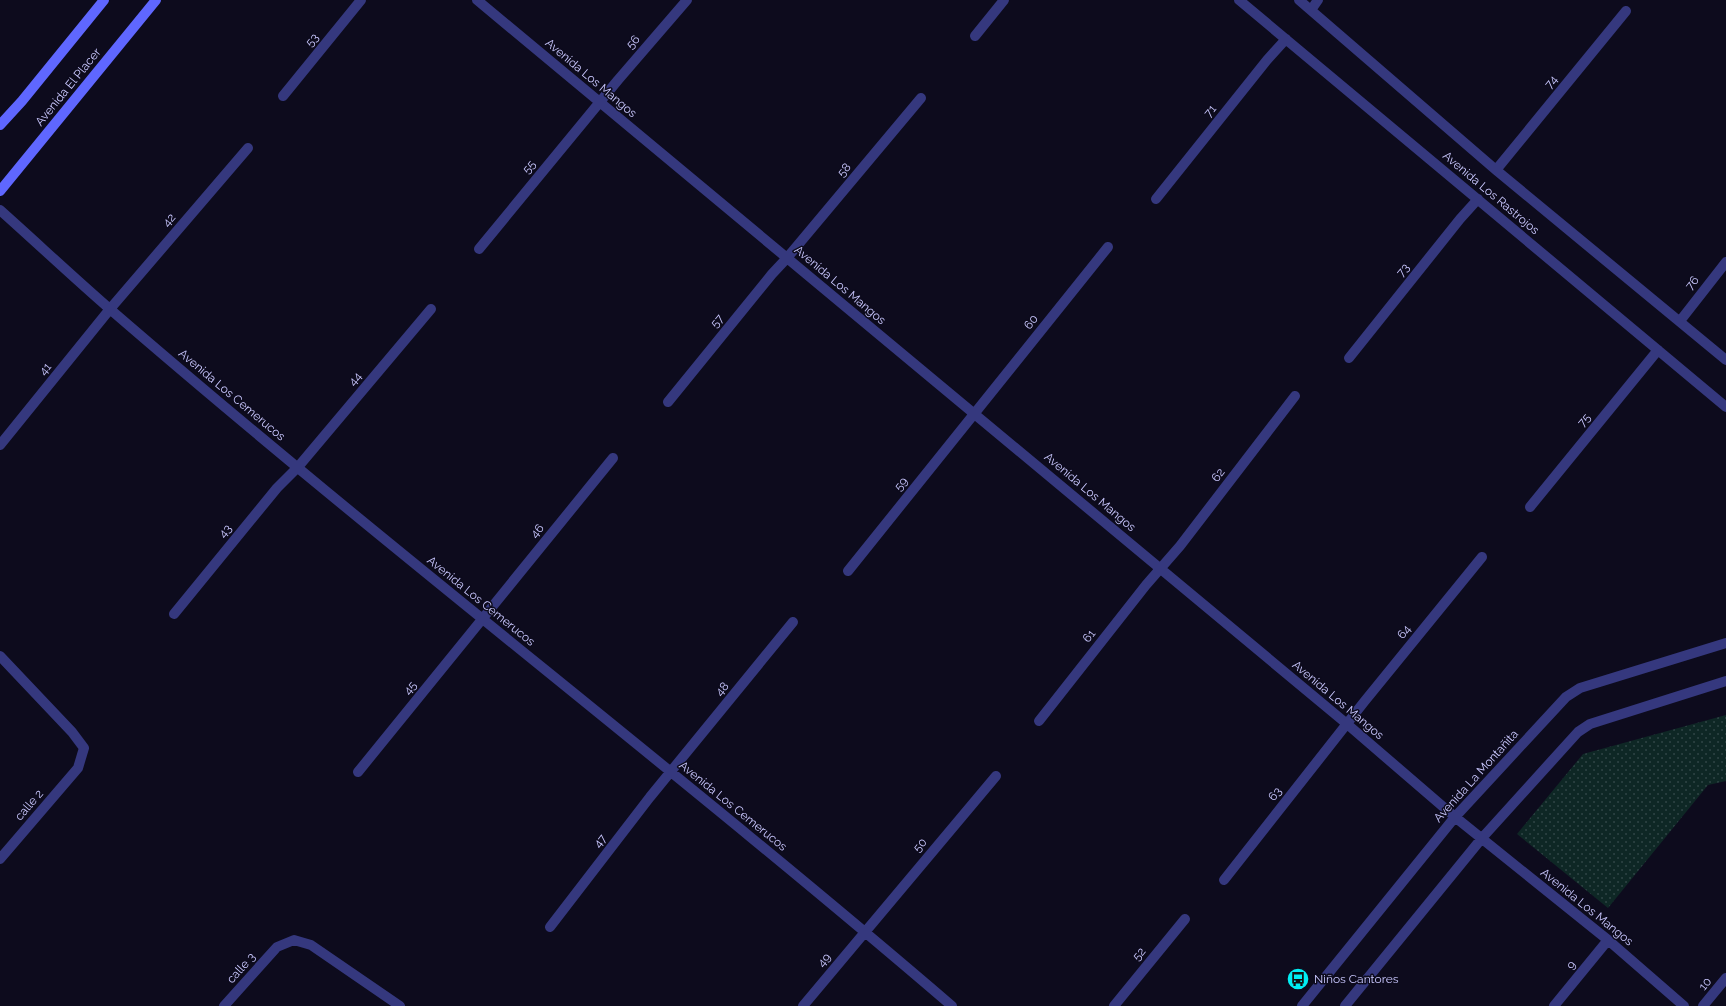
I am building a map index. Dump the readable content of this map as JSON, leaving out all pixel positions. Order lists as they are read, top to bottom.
{
  "streets": {
    "street": [
      "53",
      "56",
      "Avenida Los Mangos",
      "74",
      "Avenida El Placer",
      "71",
      "55",
      "58",
      "Avenida Los Rastrojos",
      "42",
      "73",
      "76",
      "57",
      "60",
      "41",
      "44",
      "Avenida Los Cemerucos",
      "75",
      "62",
      "59",
      "43",
      "46",
      "64",
      "61",
      "45",
      "48",
      "Avenida La Montañita",
      "63",
      "calle 2",
      "47",
      "50",
      "52",
      "49",
      "9",
      "calle 3",
      "10"
    ]
  },
  "crossings": [
    ["56", "Avenida Los Mangos"],
    ["56", "55"],
    ["Avenida Los Mangos", "55"],
    ["Avenida Los Mangos", "58"],
    ["Avenida Los Mangos", "57"],
    ["Avenida Los Mangos", "60"],
    ["Avenida Los Mangos", "62"],
    ["Avenida Los Mangos", "59"],
    ["Avenida Los Mangos", "64"],
    ["Avenida Los Mangos", "61"],
    ["Avenida Los Mangos", "Avenida La Montañita"],
    ["Avenida Los Mangos", "63"],
    ["Avenida Los Mangos", "9"],
    ["74", "Avenida Los Rastrojos"],
    ["71", "Avenida Los Rastrojos"],
    ["58", "57"],
    ["Avenida Los Rastrojos", "73"],
    ["Avenida Los Rastrojos", "76"],
    ["Avenida Los Rastrojos", "75"],
    ["42", "41"],
    ["42", "Avenida Los Cemerucos"],
    ["60", "59"],
    ["41", "Avenida Los Cemerucos"],
    ["44", "Avenida Los Cemerucos"],
    ["44", "43"],
    ["Avenida Los Cemerucos", "43"],
    ["Avenida Los Cemerucos", "46"],
    ["Avenida Los Cemerucos", "45"],
    ["Avenida Los Cemerucos", "48"],
    ["Avenida Los Cemerucos", "47"],
    ["Avenida Los Cemerucos", "50"],
    ["Avenida Los Cemerucos", "49"],
    ["62", "61"],
    ["46", "45"],
    ["64", "63"],
    ["48", "47"],
    ["50", "49"]
  ],
  "places": {
    "bus stop": ["Niños Cantores"]
  }
}
